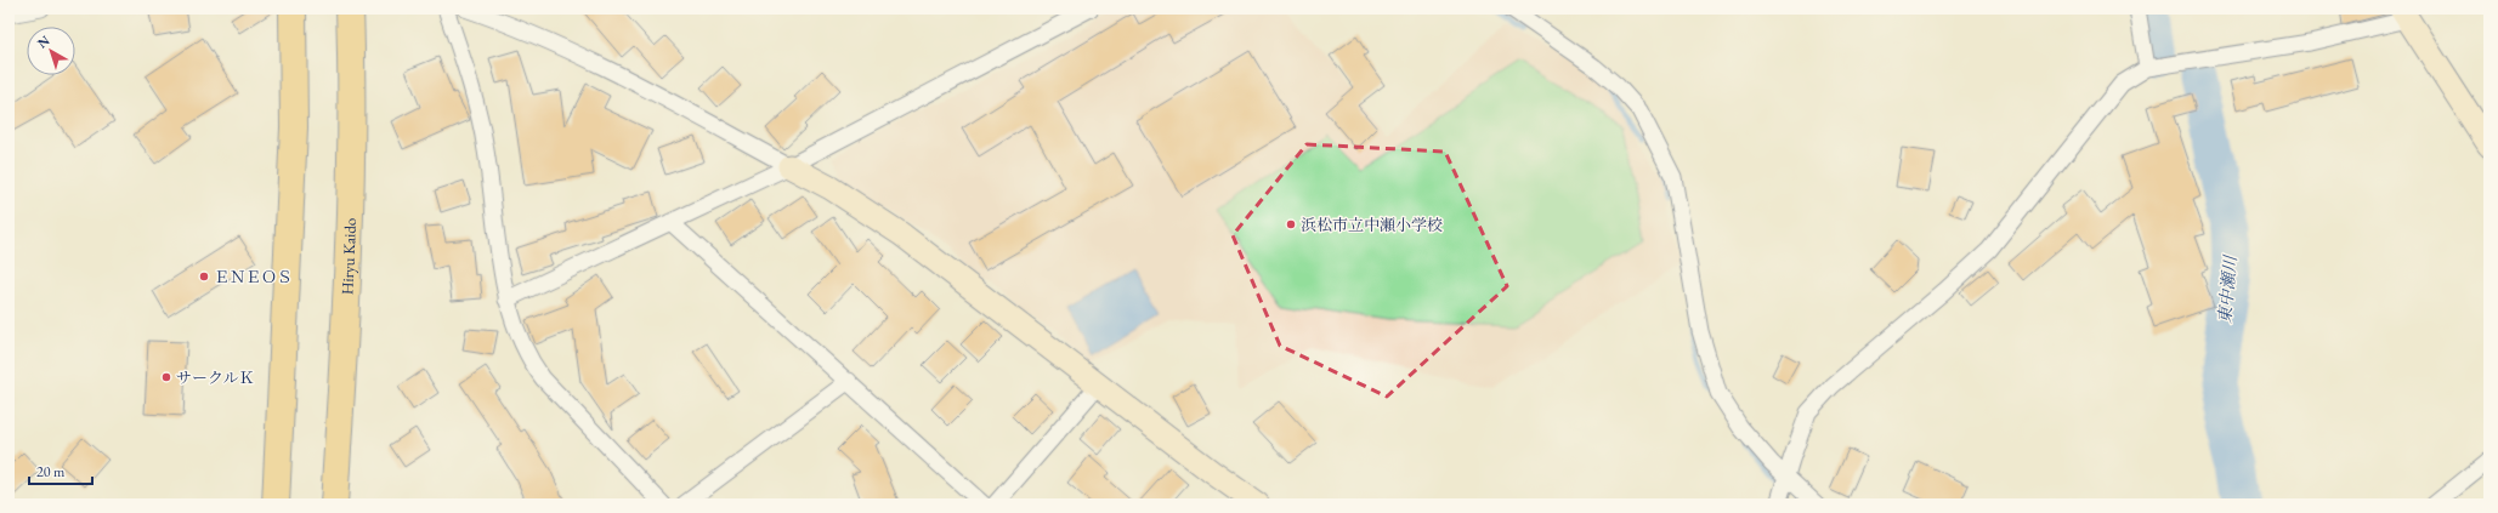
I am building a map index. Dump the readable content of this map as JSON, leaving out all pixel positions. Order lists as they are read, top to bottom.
{
  "streets": {
    "highway": ["Hiryu Kaido"]
  },
  "water": ["東中瀬川"],
  "places": ["浜松市立中瀬小学校", "ＥＮＥＯＳ", "サークルＫ"],
  "scale_bar": "20 m",
  "north": "top left"
}
